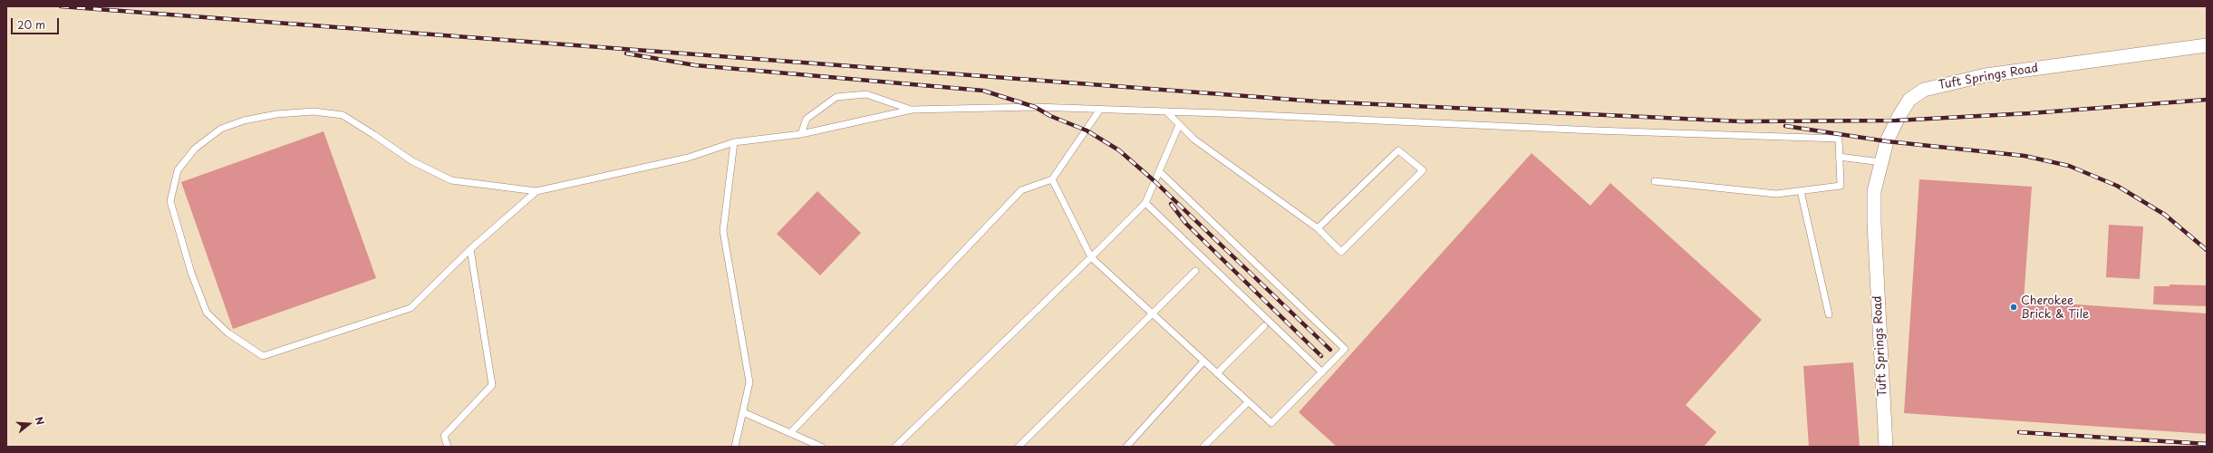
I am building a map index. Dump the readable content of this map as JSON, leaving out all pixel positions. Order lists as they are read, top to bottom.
{
  "streets": {
    "street": ["Tuft Springs Road"]
  },
  "places": ["Cherokee Brick & Tile"],
  "scale_bar": "20 m",
  "north": "right"
}
